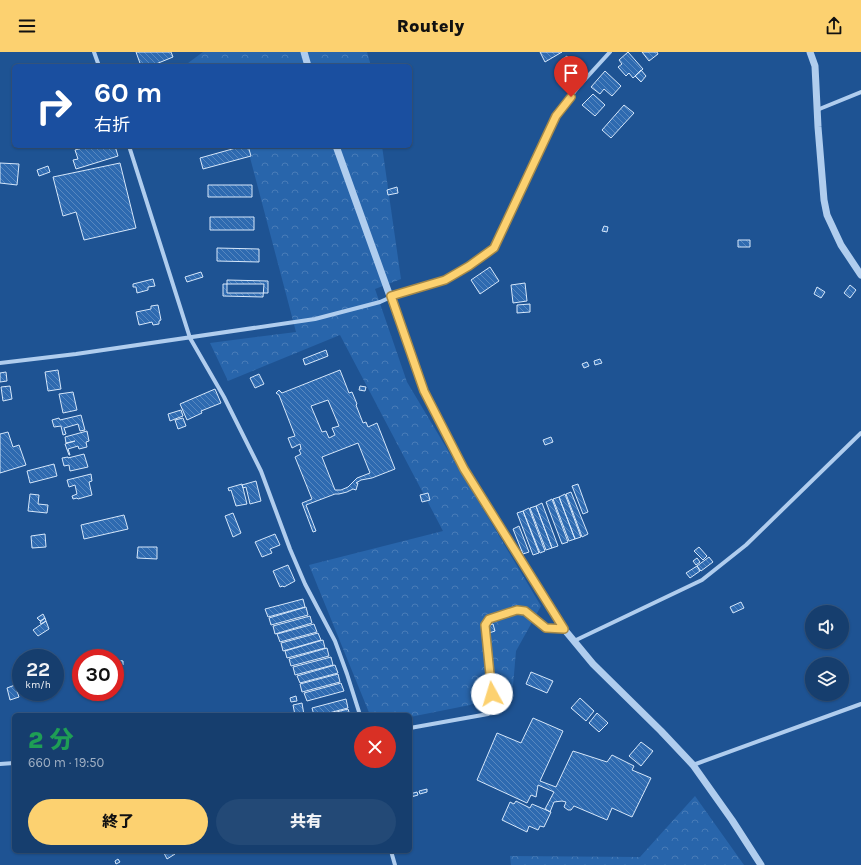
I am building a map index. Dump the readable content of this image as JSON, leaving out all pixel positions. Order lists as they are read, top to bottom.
{
  "page": {
    "header": "Routely",
    "turn": ["60 m", "右折"],
    "speed": "22 km/h",
    "limit": "30",
    "heading": ["2 分", "660 m · 19:50"],
    "buttons": ["終了", "共有"]
  }
}
